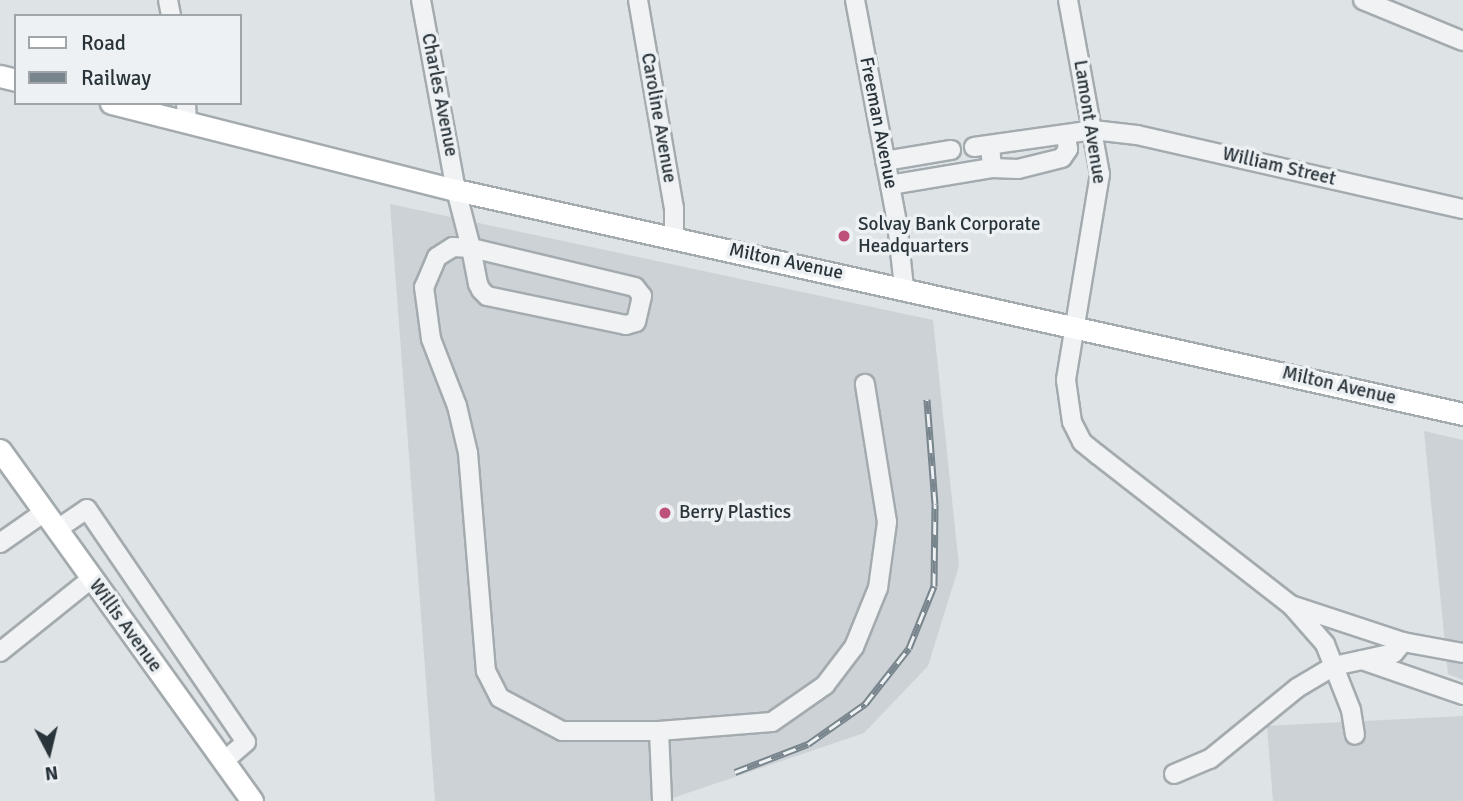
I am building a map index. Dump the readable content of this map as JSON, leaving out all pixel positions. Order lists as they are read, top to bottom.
{
  "streets": {
    "main road": ["Milton Avenue", "Willis Avenue"],
    "street": [
      "Charles Avenue",
      "Caroline Avenue",
      "Lamont Avenue",
      "Freeman Avenue",
      "William Street"
    ]
  },
  "crossings": [
    ["Charles Avenue", "Milton Avenue"],
    ["Caroline Avenue", "Milton Avenue"],
    ["Lamont Avenue", "William Street"],
    ["Lamont Avenue", "Milton Avenue"],
    ["Freeman Avenue", "Milton Avenue"]
  ],
  "places": ["Solvay Bank Corporate Headquarters", "Berry Plastics"],
  "legend": ["Road", "Railway"],
  "north": "bottom"
}
